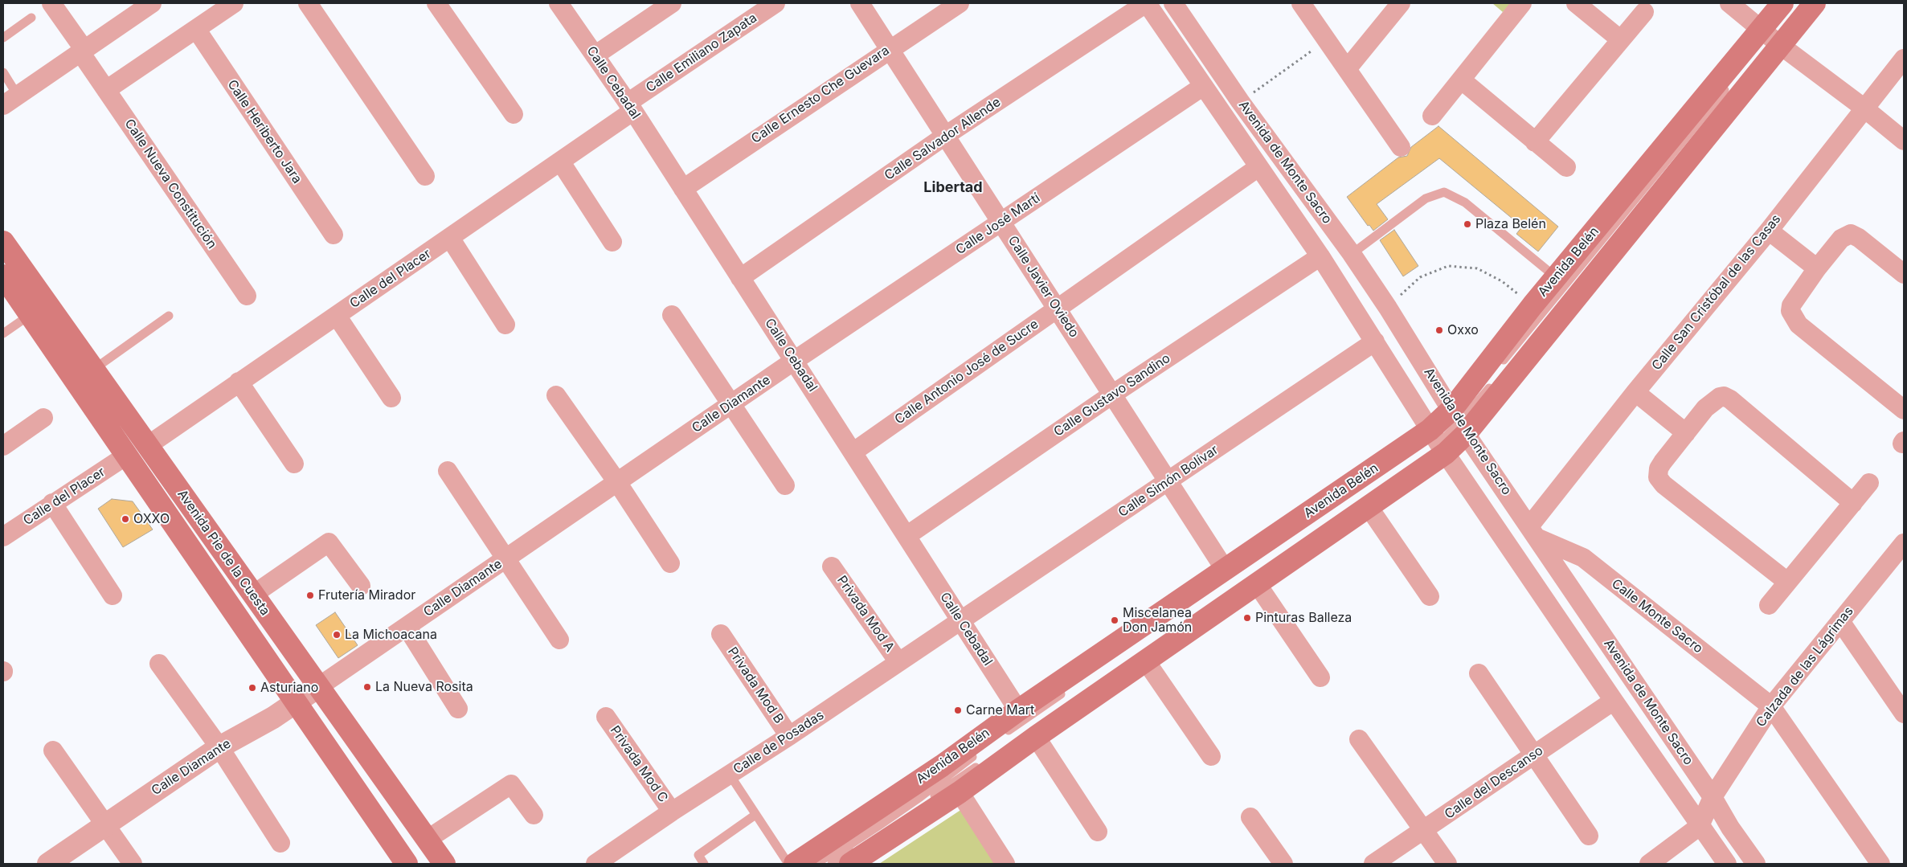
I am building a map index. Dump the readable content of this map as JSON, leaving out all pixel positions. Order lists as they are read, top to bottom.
{
  "streets": {
    "main road": ["Avenida Belén", "Avenida Pie de la Cuesta"],
    "street": [
      "Calle Emiliano Zapata",
      "Calle Cebadal",
      "Calle Ernesto Che Guevara",
      "Calle Heriberto Jara",
      "Calle Salvador Allende",
      "Avenida de Monte Sacro",
      "Calle Nueva Constitución",
      "Calle José Martí",
      "Calle del Placer",
      "Calle Javier Oviedo",
      "Calle San Cristóbal de las Casas",
      "Calle Antonio José de Sucre",
      "Calle Gustavo Sandino",
      "Calle Diamante",
      "Calle Simón Bolívar",
      "Privada Mod A",
      "Calle Monte Sacro",
      "Calzada de las Lágrimas",
      "Privada Mod B",
      "Calle de Posadas",
      "Privada Mod C",
      "Calle del Descanso"
    ]
  },
  "crossings": [
    ["Calle Emiliano Zapata", "Calle Cebadal"],
    ["Calle Emiliano Zapata", "Calle del Placer"],
    ["Calle Cebadal", "Calle Ernesto Che Guevara"],
    ["Calle Cebadal", "Calle Salvador Allende"],
    ["Calle Cebadal", "Calle José Martí"],
    ["Calle Cebadal", "Avenida Belén"],
    ["Calle Cebadal", "Calle del Placer"],
    ["Calle Cebadal", "Calle Antonio José de Sucre"],
    ["Calle Cebadal", "Calle Gustavo Sandino"],
    ["Calle Cebadal", "Calle Diamante"],
    ["Calle Cebadal", "Calle Simón Bolívar"],
    ["Calle Cebadal", "Calle de Posadas"],
    ["Calle Ernesto Che Guevara", "Calle Javier Oviedo"],
    ["Calle Salvador Allende", "Avenida de Monte Sacro"],
    ["Calle Salvador Allende", "Calle Javier Oviedo"],
    ["Avenida de Monte Sacro", "Calle José Martí"],
    ["Avenida de Monte Sacro", "Avenida Belén"],
    ["Avenida de Monte Sacro", "Calle San Cristóbal de las Casas"],
    ["Avenida de Monte Sacro", "Calle Antonio José de Sucre"],
    ["Avenida de Monte Sacro", "Calle Gustavo Sandino"],
    ["Avenida de Monte Sacro", "Calle Simón Bolívar"],
    ["Avenida de Monte Sacro", "Calle Monte Sacro"],
    ["Avenida de Monte Sacro", "Calzada de las Lágrimas"],
    ["Avenida de Monte Sacro", "Calle del Descanso"],
    ["Calle José Martí", "Calle Javier Oviedo"],
    ["Calle José Martí", "Calle Diamante"],
    ["Avenida Belén", "Calle Javier Oviedo"],
    ["Calle del Placer", "Avenida Pie de la Cuesta"],
    ["Calle Javier Oviedo", "Calle Antonio José de Sucre"],
    ["Calle Javier Oviedo", "Calle Gustavo Sandino"],
    ["Calle Javier Oviedo", "Calle Simón Bolívar"],
    ["Calle San Cristóbal de las Casas", "Calle Monte Sacro"],
    ["Calle Diamante", "Avenida Pie de la Cuesta"],
    ["Calle Simón Bolívar", "Calle de Posadas"],
    ["Privada Mod A", "Calle de Posadas"],
    ["Calle Monte Sacro", "Calzada de las Lágrimas"],
    ["Privada Mod B", "Calle de Posadas"],
    ["Calle de Posadas", "Privada Mod C"]
  ],
  "districts": ["Libertad"],
  "places": [
    "Plaza Belén",
    "Oxxo",
    "OXXO",
    "Frutería Mirador",
    "Pinturas Balleza",
    "Miscelanea Don Jamón",
    "La Michoacana",
    "La Nueva Rosita",
    "Asturiano",
    "Carne Mart"
  ]
}
